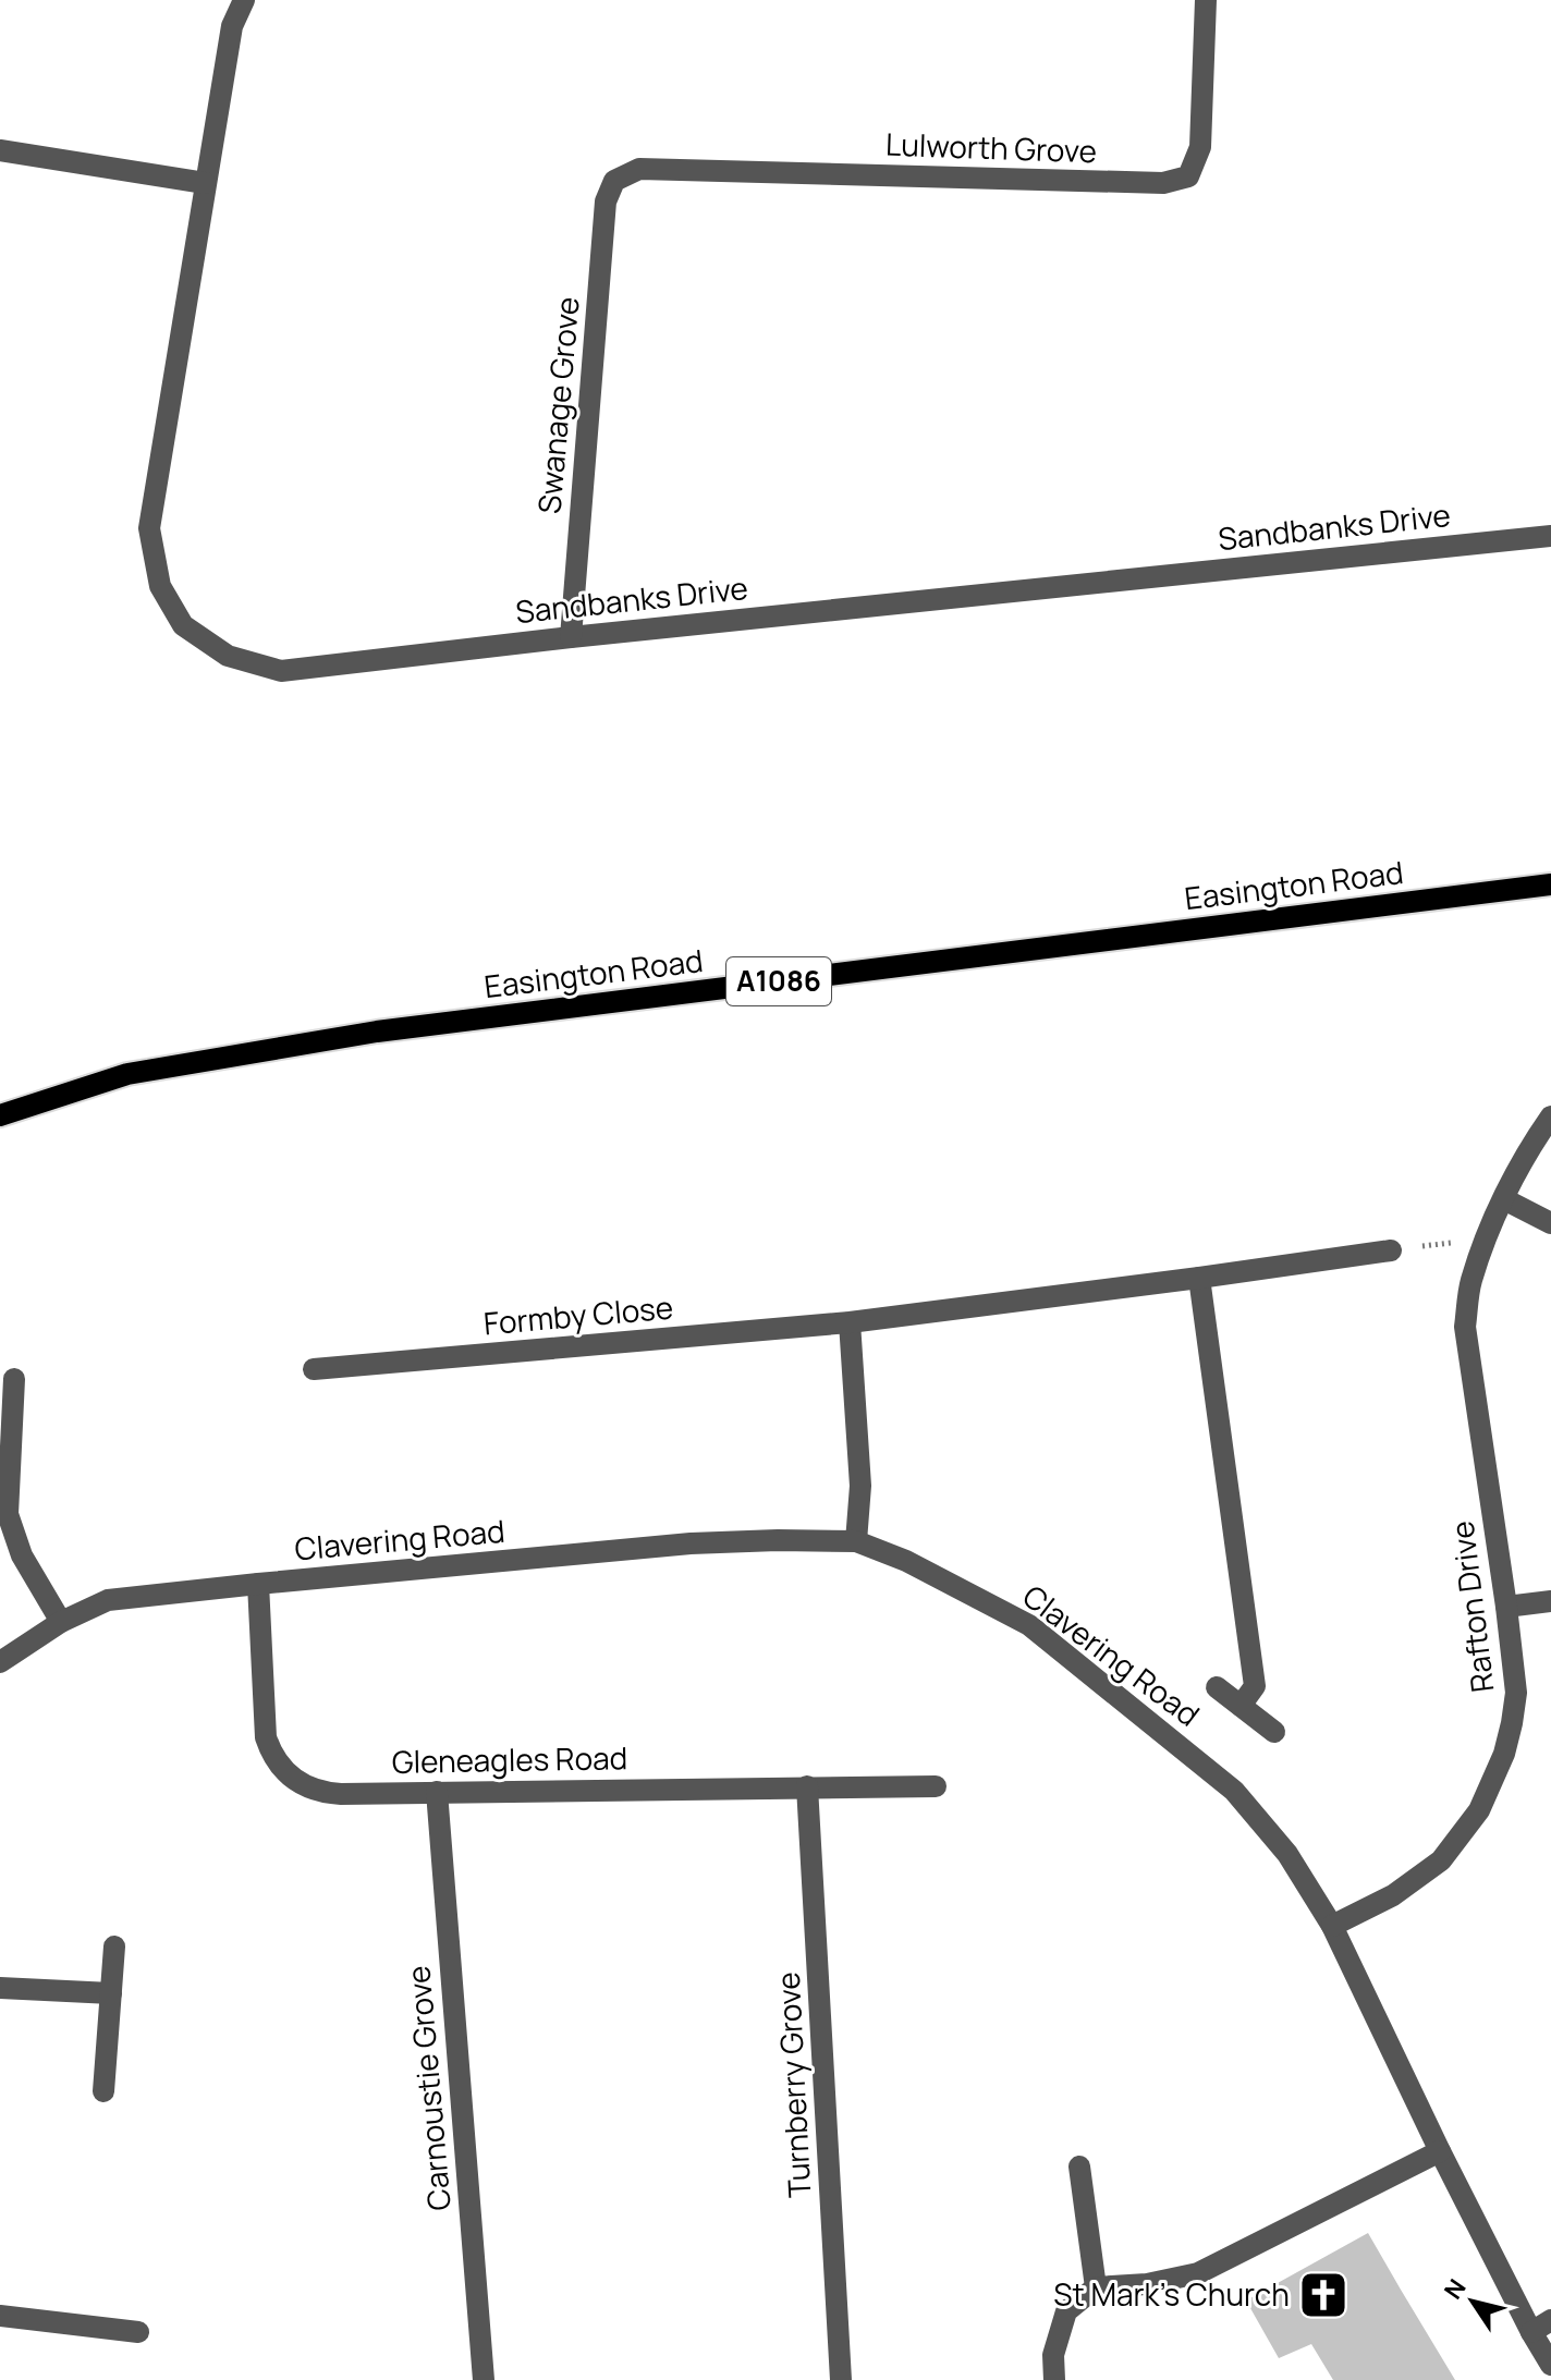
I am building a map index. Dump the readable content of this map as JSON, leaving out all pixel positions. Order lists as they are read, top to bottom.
{
  "streets": {
    "main road": ["Easington Road", "A1086"],
    "street": [
      "Lulworth Grove",
      "Swanage Grove",
      "Sandbanks Drive",
      "Formby Close",
      "Clavering Road",
      "Rafton Drive",
      "Gleneagles Road",
      "Turnberry Grove",
      "Carnoustie Grove"
    ]
  },
  "crossings": [
    ["Lulworth Grove", "Swanage Grove"],
    ["Swanage Grove", "Sandbanks Drive"],
    ["Clavering Road", "Rafton Drive"],
    ["Clavering Road", "Gleneagles Road"],
    ["Gleneagles Road", "Turnberry Grove"],
    ["Gleneagles Road", "Carnoustie Grove"]
  ],
  "places": {
    "church": ["St Mark's Church"]
  },
  "north": "top left"
}
